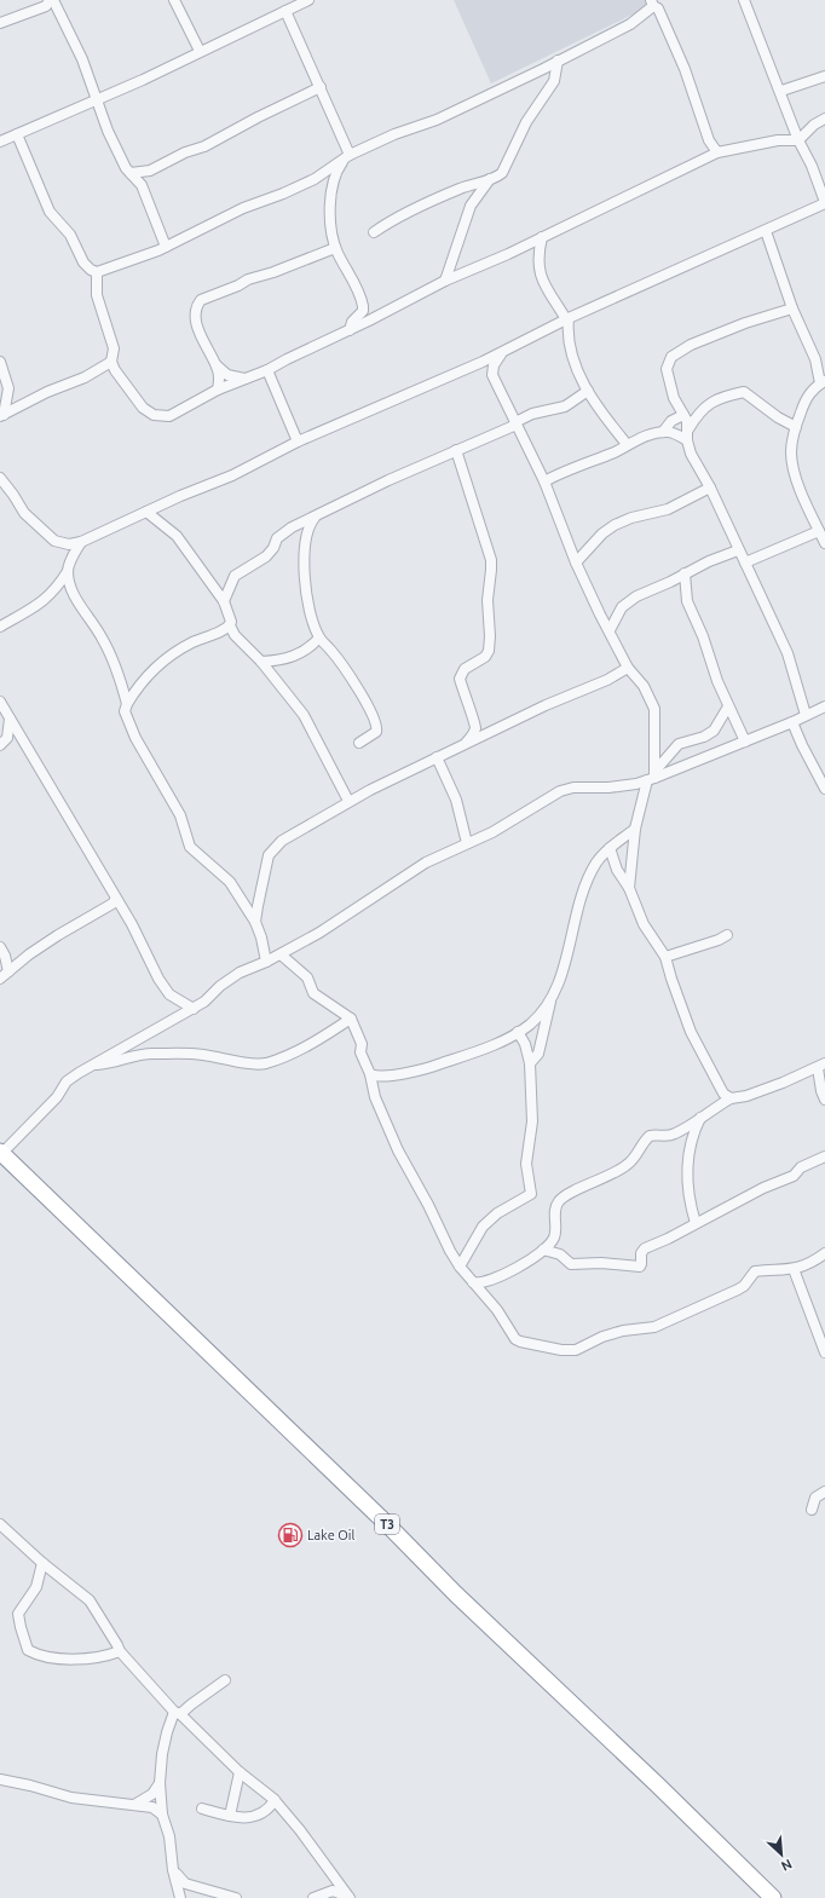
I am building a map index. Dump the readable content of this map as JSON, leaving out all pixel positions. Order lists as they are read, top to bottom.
{
  "streets": {
    "highway": ["T3"]
  },
  "places": {
    "fuel station": ["Lake Oil"]
  },
  "north": "bottom right"
}
